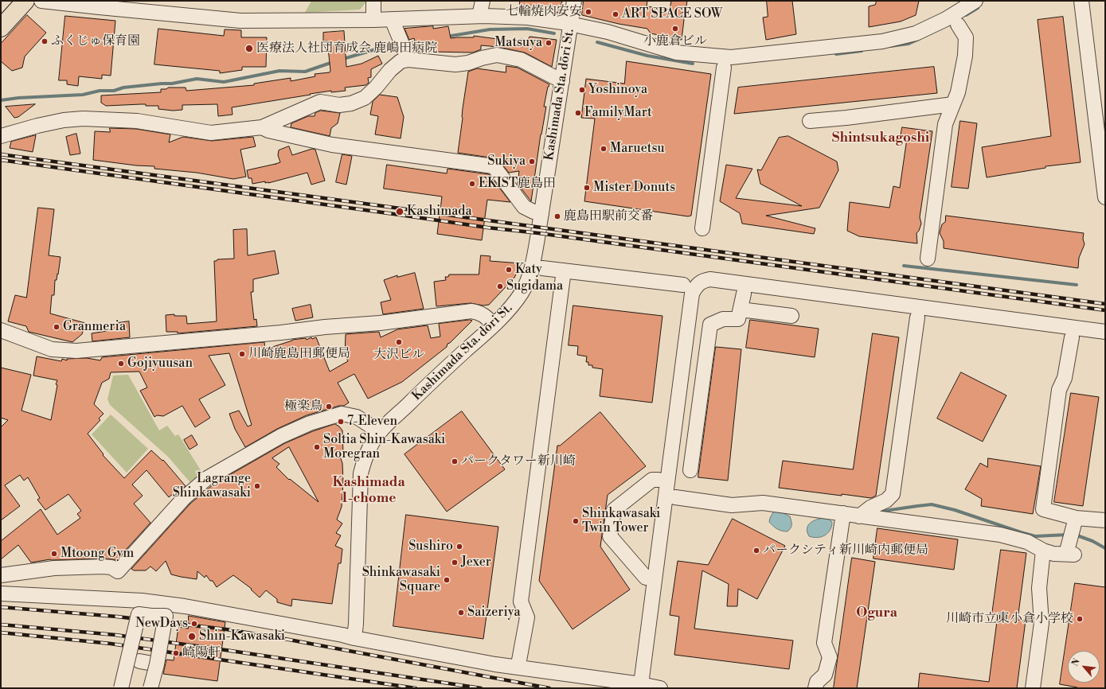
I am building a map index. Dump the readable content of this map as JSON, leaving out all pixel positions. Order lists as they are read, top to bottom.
{
  "streets": {
    "street": ["Kashimada Sta. dōri St."]
  },
  "districts": ["Shintsukagoshi", "Kashimada 1-chome", "Ogura"],
  "places": [
    "七輪焼肉安安",
    "ART SPACE SOW",
    "小鹿倉ビル",
    "ふくじゅ保育園",
    "Matsuya",
    "医療法人社団育成会 鹿嶋田病院",
    "Yoshinoya",
    "FamilyMart",
    "Maruetsu",
    "Sukiya",
    "EKIST鹿島田",
    "Mister Donuts",
    "Kashimada",
    "鹿島田駅前交番",
    "Katy",
    "Sugidama",
    "Granmeria",
    "大沢ビル",
    "川崎鹿島田郵便局",
    "Gojiyuusan",
    "極楽鳥",
    "7-Eleven",
    "Soltia Shin-Kawasaki Moregran",
    "パークタワー新川崎",
    "Lagrange Shinkawasaki",
    "Shinkawasaki Twin Tower",
    "Sushiro",
    "パークシティ新川崎内郵便局",
    "Mtoong Gym",
    "Jexer",
    "Shinkawasaki Square",
    "Saizeriya",
    "川崎市立東小倉小学校",
    "NewDays",
    "Shin-Kawasaki",
    "崎陽軒"
  ],
  "north": "top left"
}
